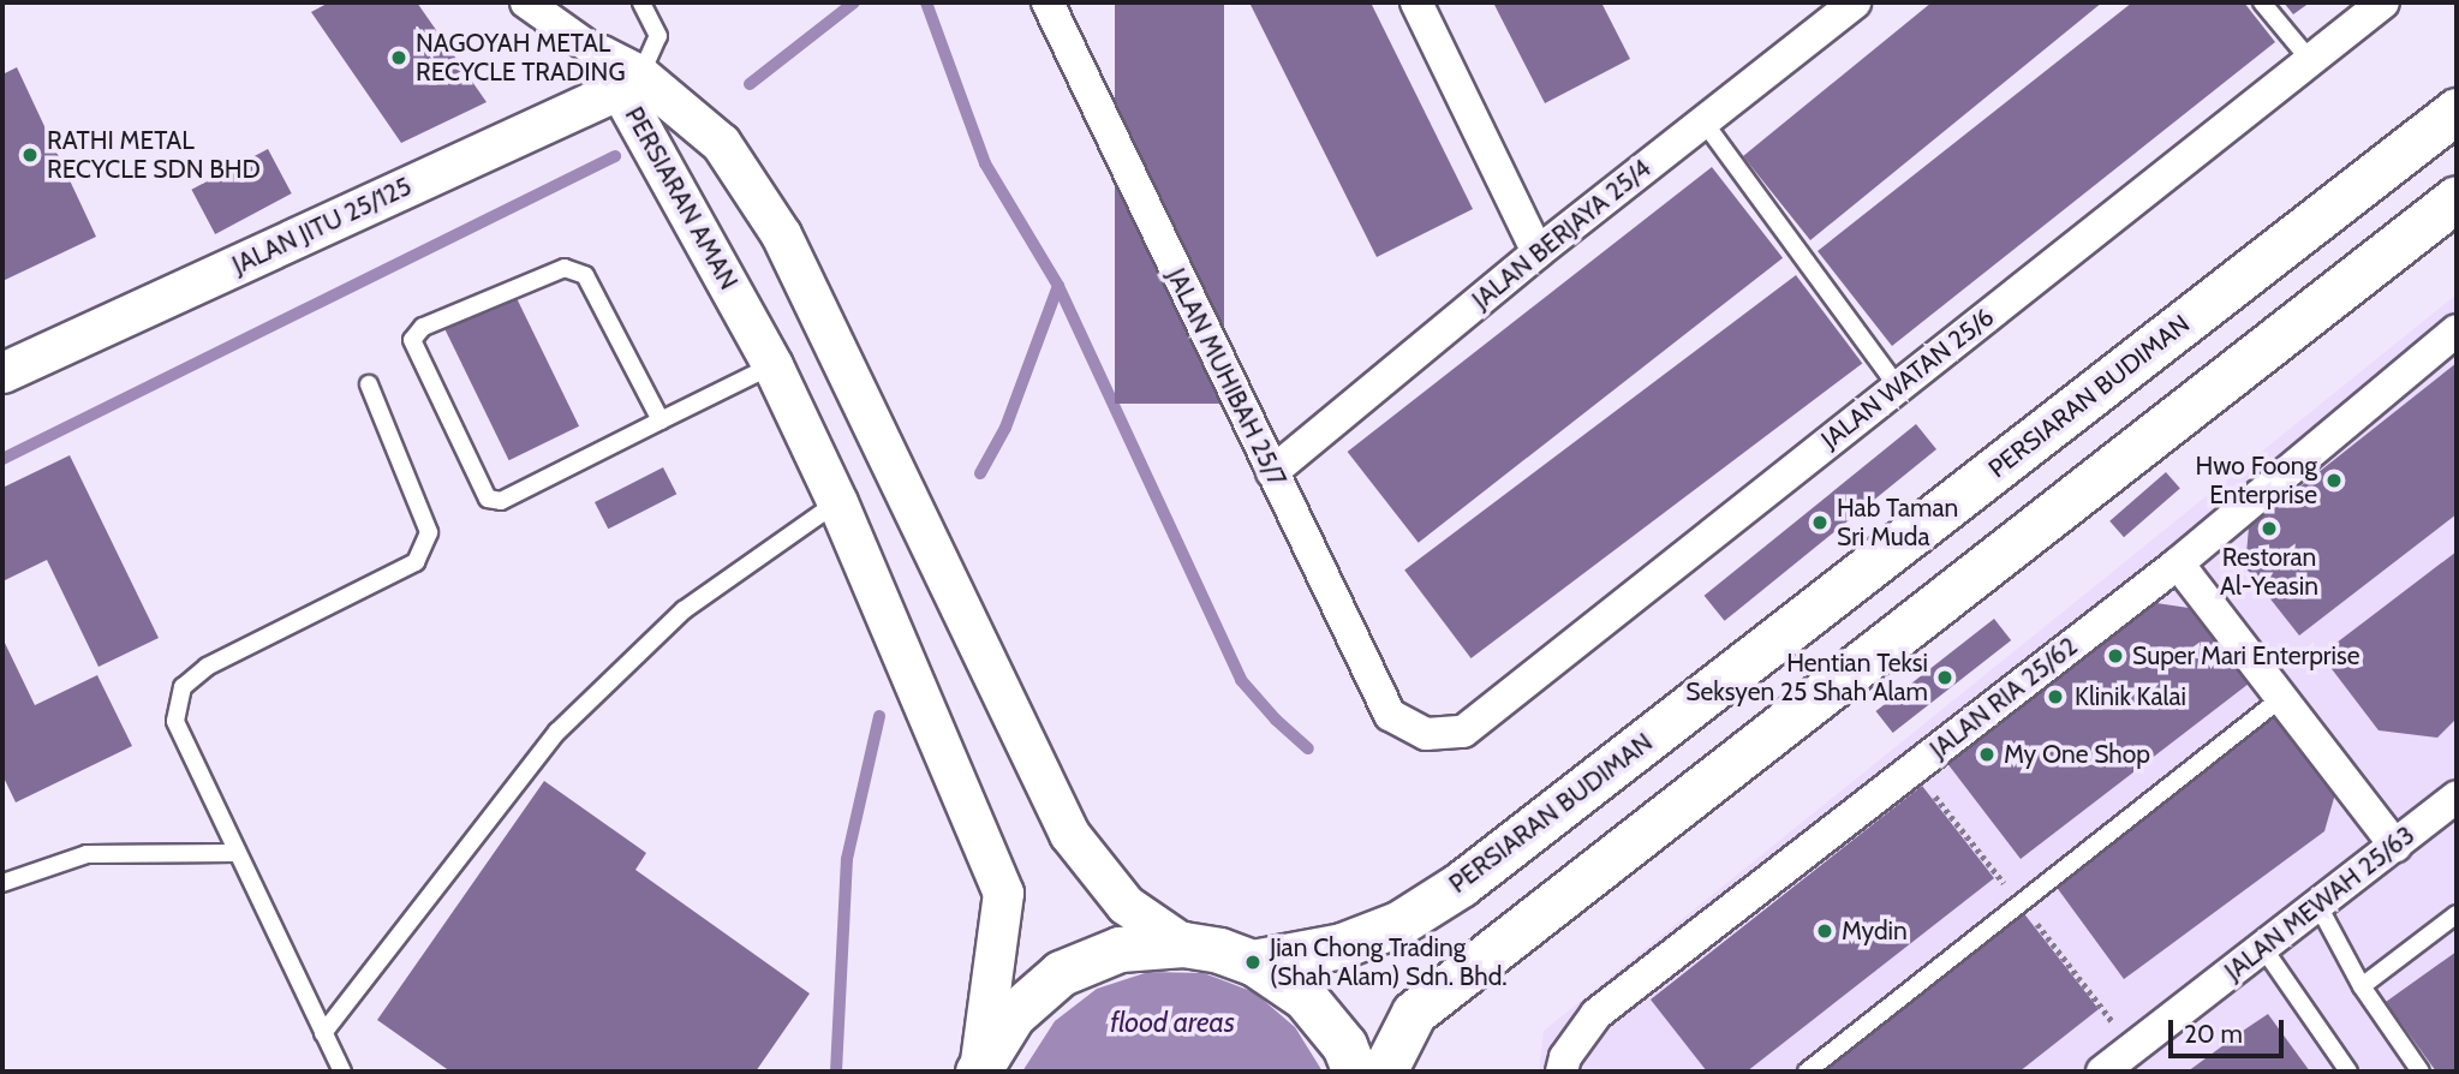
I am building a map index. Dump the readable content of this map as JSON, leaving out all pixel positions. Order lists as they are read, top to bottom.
{
  "streets": {
    "main road": ["PERSIARAN BUDIMAN"],
    "street": [
      "PERSIARAN AMAN",
      "JALAN JITU 25/125",
      "JALAN BERJAYA 25/4",
      "JALAN MUHIBAH 25/7",
      "JALAN WATAN 25/6",
      "JALAN RIA 25/62",
      "JALAN MEWAH 25/63"
    ]
  },
  "crossings": [
    ["PERSIARAN AMAN", "JALAN JITU 25/125"],
    ["JALAN BERJAYA 25/4", "JALAN MUHIBAH 25/7"],
    ["JALAN MUHIBAH 25/7", "JALAN WATAN 25/6"]
  ],
  "water": ["flood areas"],
  "places": [
    "NAGOYAH METAL RECYCLE TRADING",
    "RATHI METAL RECYCLE SDN BHD",
    "Hwo Foong Enterprise",
    "Hab Taman Sri Muda",
    "Restoran Al-Yeasin",
    "Super Mari Enterprise",
    "Hentian Teksi Seksyen 25 Shah Alam",
    "Klinik Kalai",
    "My One Shop",
    "Mydin",
    "Jian Chong Trading (Shah Alam) Sdn. Bhd."
  ],
  "scale_bar": "20 m"
}
